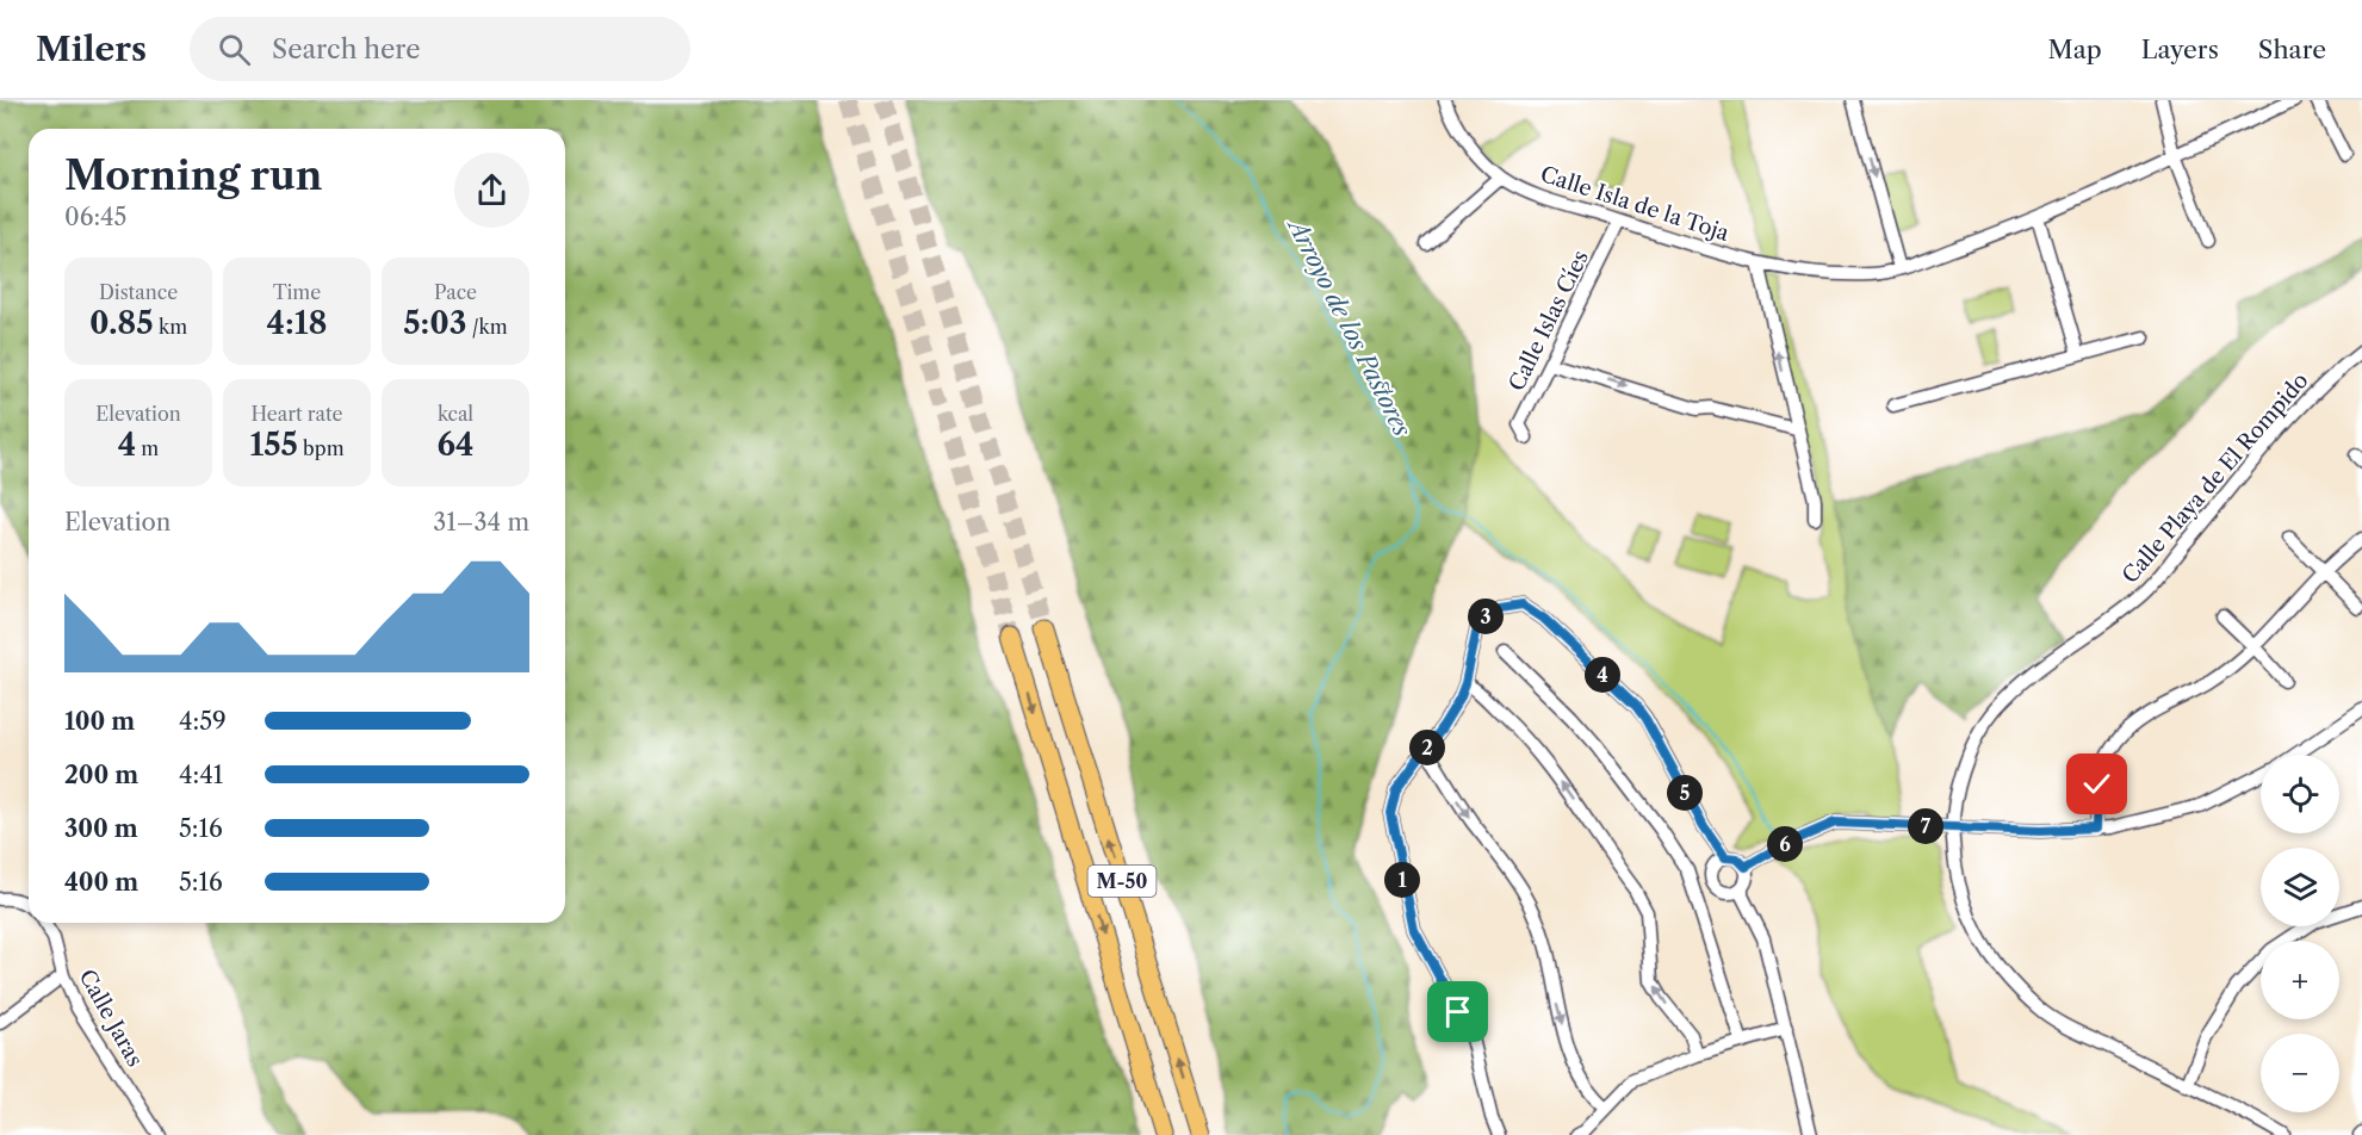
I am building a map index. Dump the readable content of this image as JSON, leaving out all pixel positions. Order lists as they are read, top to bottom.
{
  "streets": {
    "highway": ["M-50"],
    "street": [
      "Calle Isla de la Toja",
      "Calle Islas Cíes",
      "Calle Playa de El Rompido",
      "Calle Jaras"
    ]
  },
  "crossings": [
    ["Calle Isla de la Toja", "Calle Islas Cíes"]
  ],
  "water": ["Arroyo de los Pastores"],
  "page": {
    "header": "Milers",
    "search": "Search here",
    "nav": ["Map", "Layers", "Share"],
    "heading": ["Morning run", "06:45"],
    "stats": [
      ["Distance", "0.85 km"],
      ["Time", "4:18"],
      ["Pace", "5:03 /km"],
      ["Elevation", "4 m"],
      ["Heart rate", "155 bpm"],
      ["kcal", "64"]
    ],
    "chart": ["Elevation", "31–34 m"],
    "pins": [
      "3",
      "4",
      "2",
      "5",
      "7",
      "6",
      "1"
    ],
    "list": [
      {
        "name": "100 m",
        "note": "4:59"
      },
      {
        "name": "200 m",
        "note": "4:41"
      },
      {
        "name": "300 m",
        "note": "5:16"
      },
      {
        "name": "400 m",
        "note": "5:16"
      }
    ],
    "map_buttons": ["+", "−"]
  }
}
